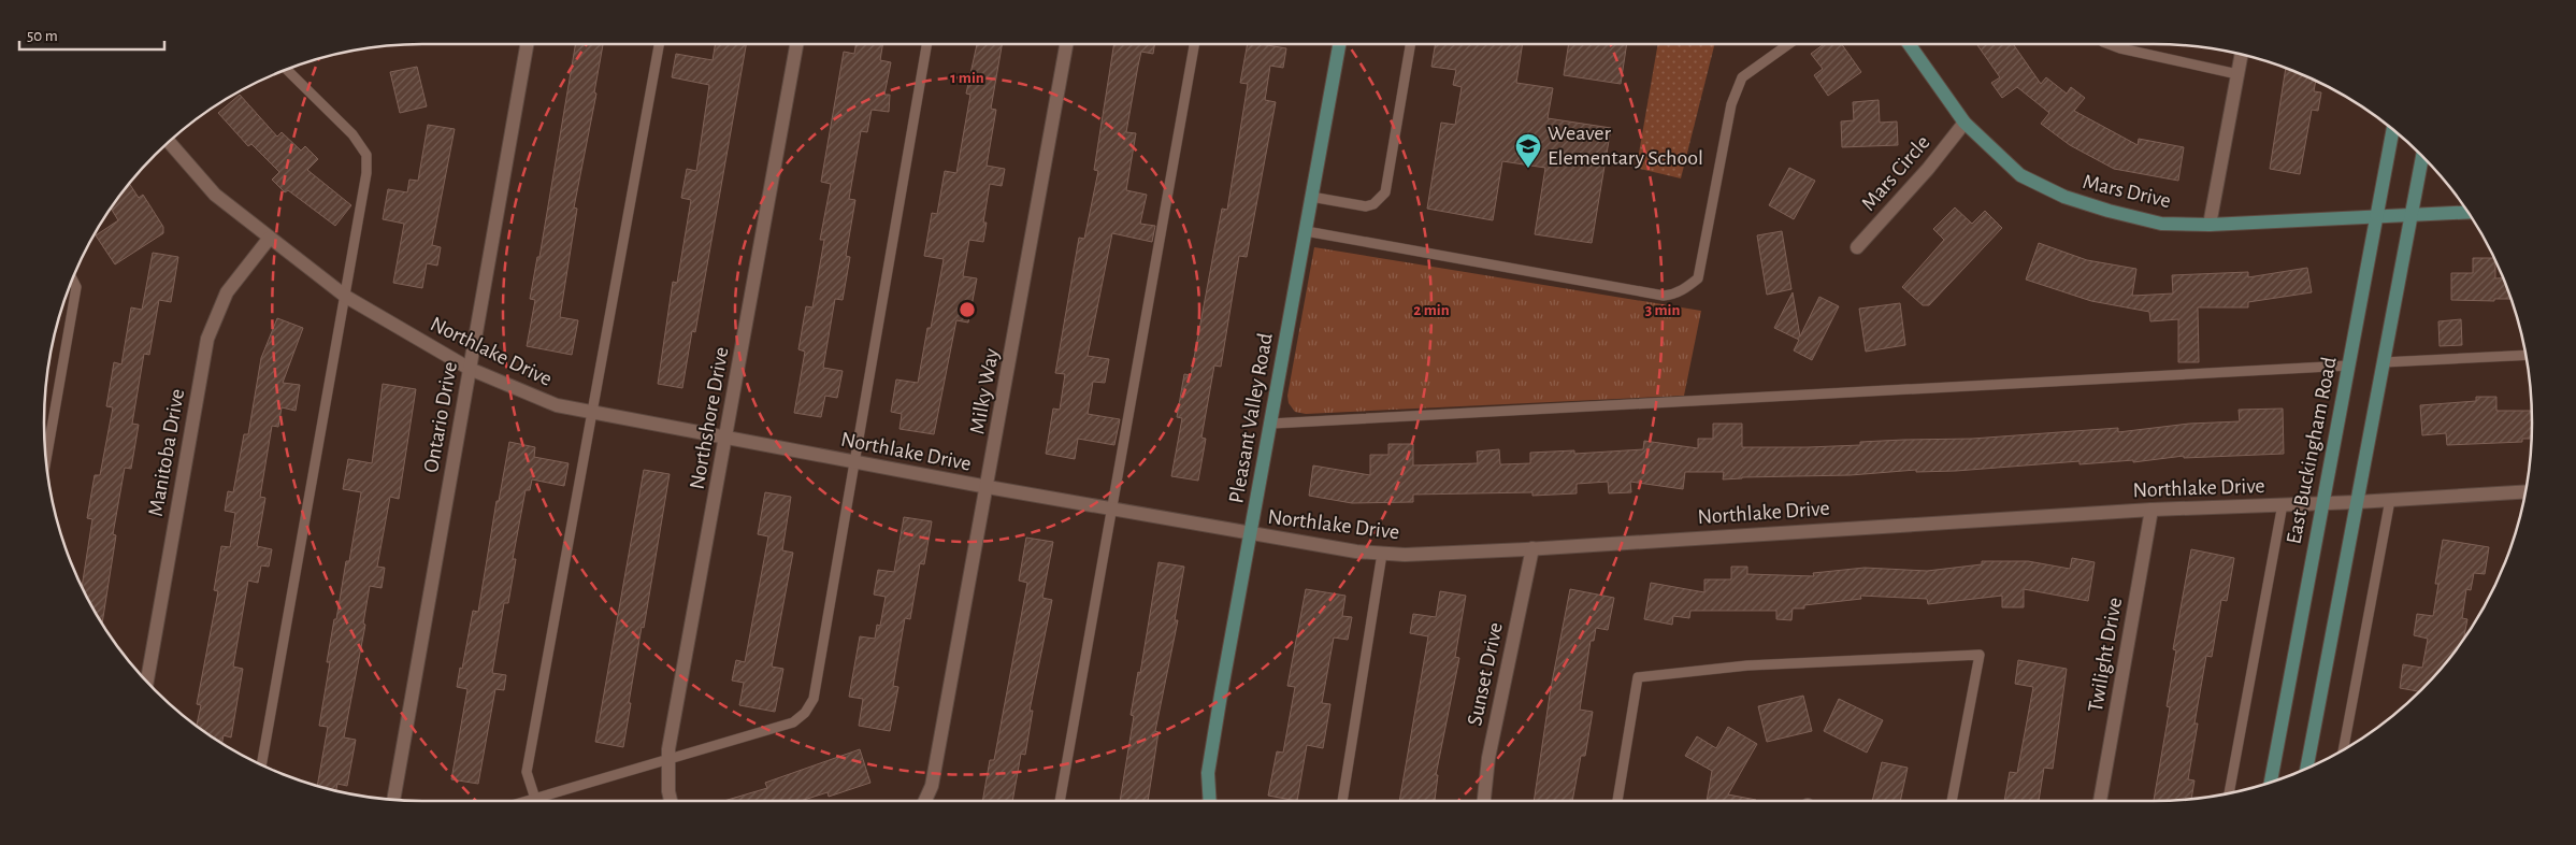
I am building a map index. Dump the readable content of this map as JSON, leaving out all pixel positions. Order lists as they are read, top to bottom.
{
  "streets": {
    "street": [
      "Mars Circle",
      "Mars Drive",
      "Northlake Drive",
      "Milky Way",
      "Ontario Drive",
      "Northshore Drive",
      "Pleasant Valley Road",
      "East Buckingham Road",
      "Manitoba Drive",
      "Twilight Drive",
      "Sunset Drive"
    ]
  },
  "crossings": [
    ["Mars Circle", "Mars Drive"],
    ["Mars Drive", "East Buckingham Road"],
    ["Northlake Drive", "Milky Way"],
    ["Northlake Drive", "Ontario Drive"],
    ["Northlake Drive", "Northshore Drive"],
    ["Northlake Drive", "Pleasant Valley Road"],
    ["Northlake Drive", "East Buckingham Road"],
    ["Northlake Drive", "Manitoba Drive"],
    ["Northlake Drive", "Twilight Drive"],
    ["Northlake Drive", "Sunset Drive"]
  ],
  "places": {
    "school or university": ["Weaver Elementary School"]
  },
  "scale_bar": "50 m",
  "rings": ["1 min", "2 min", "3 min"]
}
